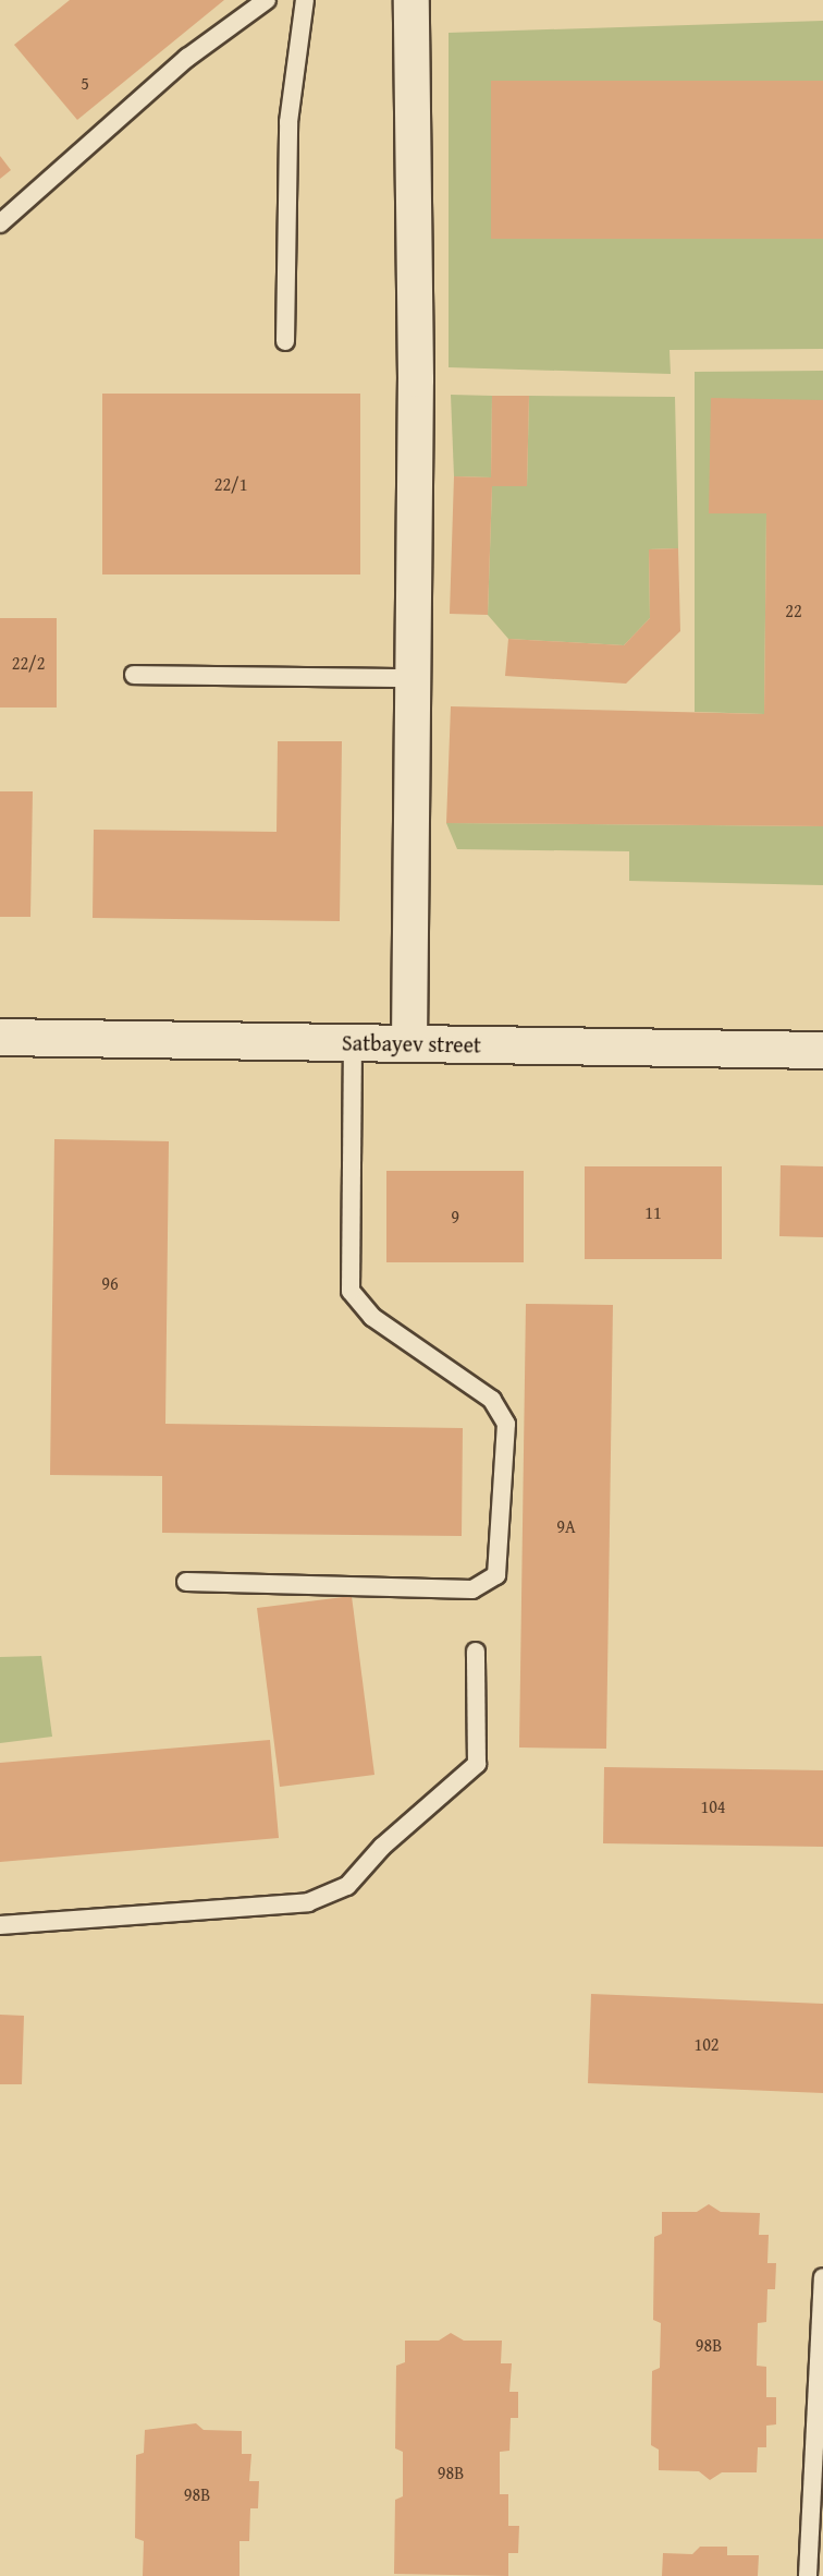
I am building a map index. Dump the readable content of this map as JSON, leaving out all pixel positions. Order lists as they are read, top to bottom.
{
  "streets": {
    "main road": ["Satbayev street"]
  },
  "house_numbers": [
    "5",
    "22/1",
    "22",
    "22/2",
    "11",
    "9",
    "96",
    "9А",
    "104",
    "102",
    "98В",
    "98В",
    "98В"
  ]
}
